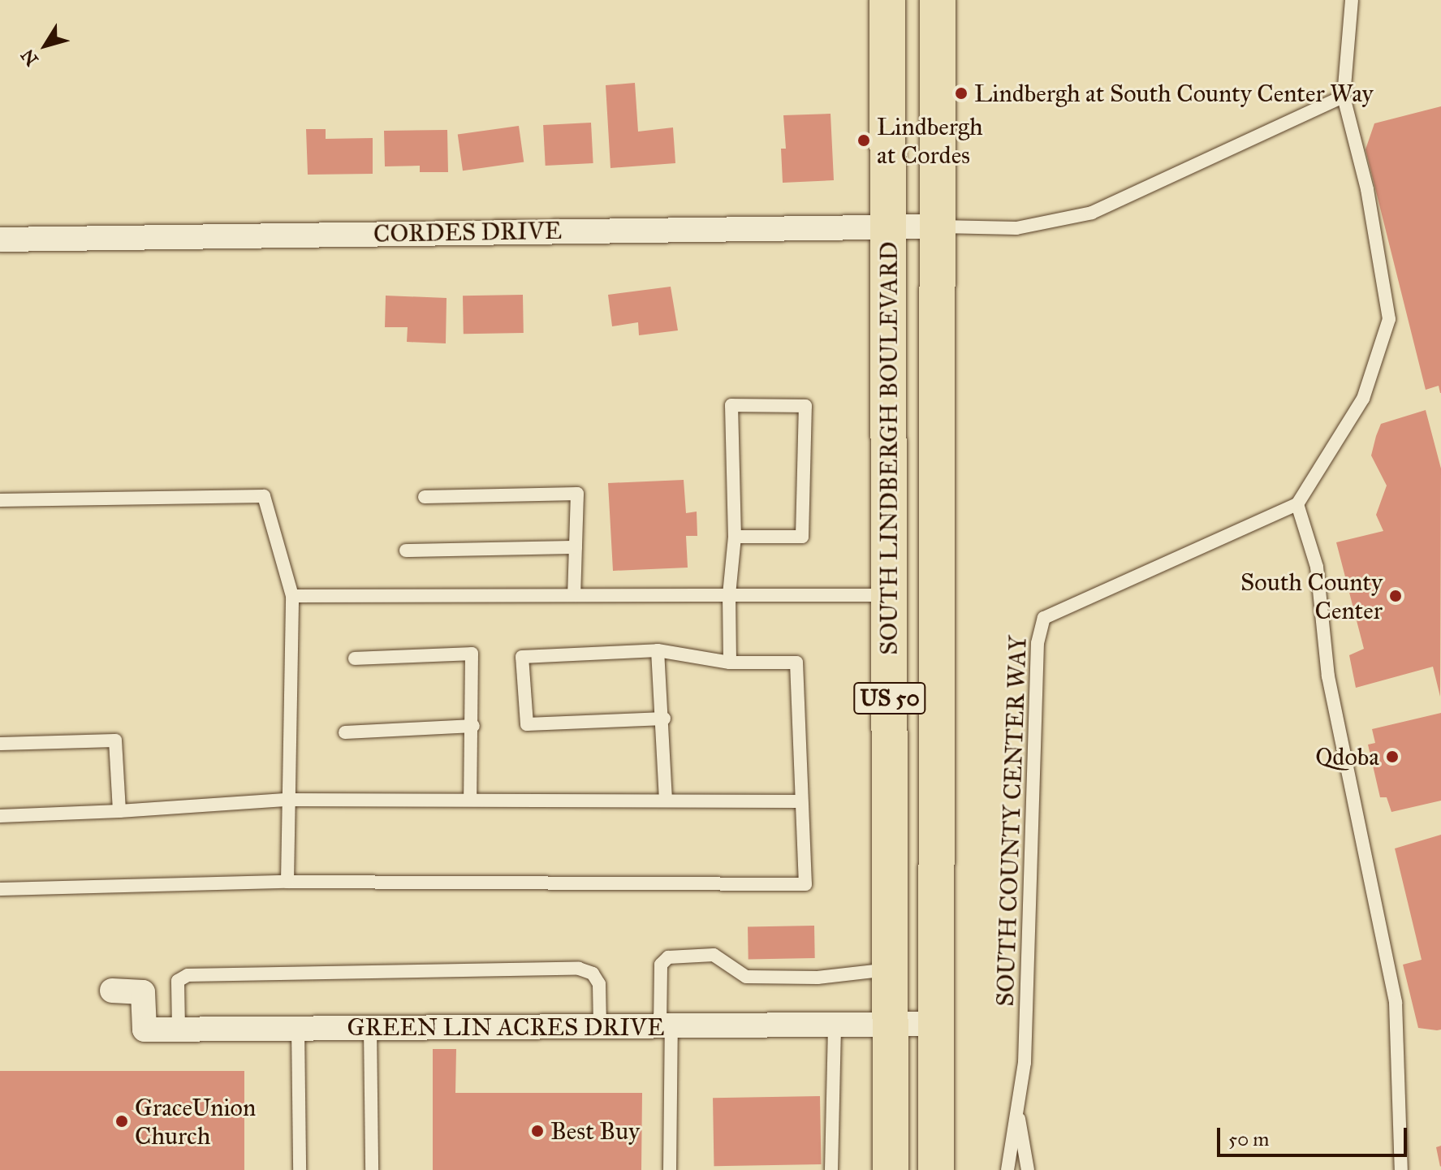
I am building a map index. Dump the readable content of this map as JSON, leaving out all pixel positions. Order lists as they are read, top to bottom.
{
  "streets": {
    "main road": ["SOUTH LINDBERGH BOULEVARD", "US 50"],
    "street": ["CORDES DRIVE", "GREEN LIN ACRES DRIVE"],
    "lane": ["SOUTH COUNTY CENTER WAY"]
  },
  "crossings": [
    ["CORDES DRIVE", "SOUTH LINDBERGH BOULEVARD"],
    ["SOUTH LINDBERGH BOULEVARD", "GREEN LIN ACRES DRIVE"]
  ],
  "places": [
    "Lindbergh at South County Center Way",
    "Lindbergh at Cordes",
    "South County Center",
    "Qdoba",
    "GraceUnion Church",
    "Best Buy"
  ],
  "scale_bar": "50 m",
  "north": "bottom left"
}
